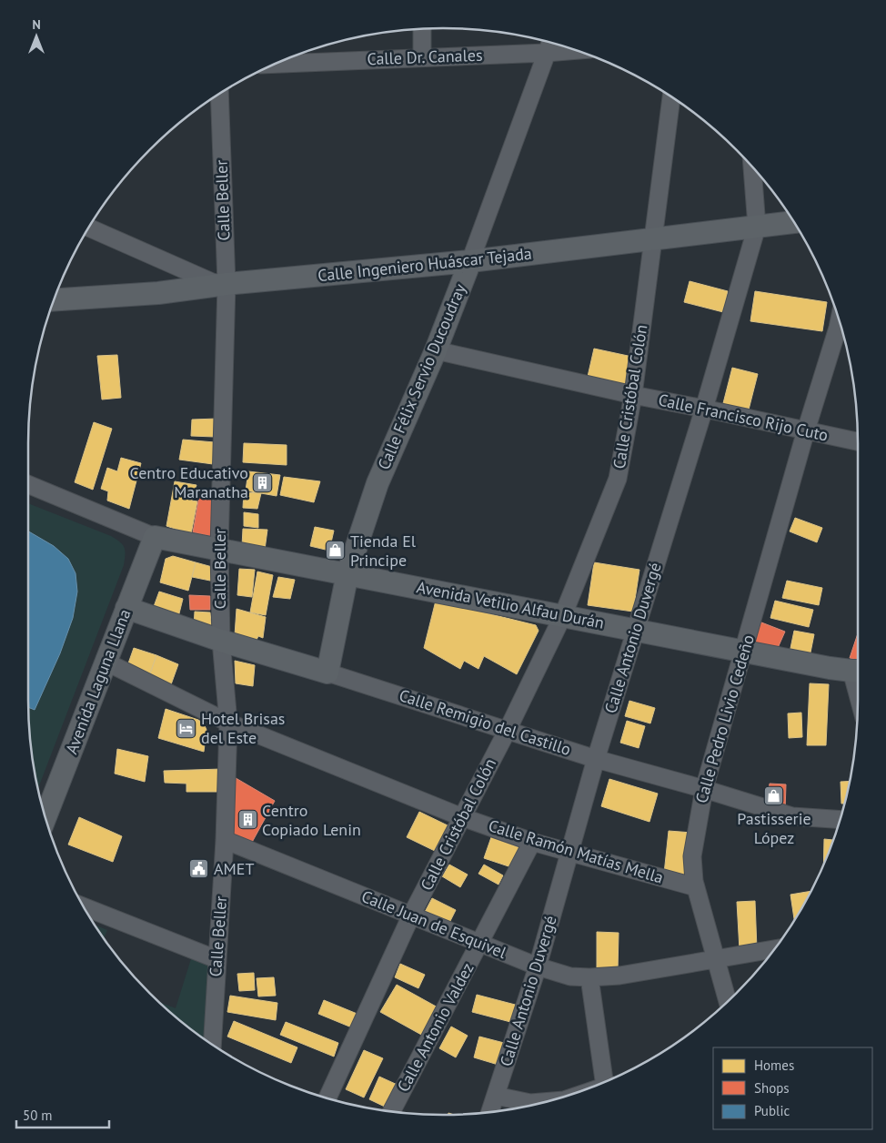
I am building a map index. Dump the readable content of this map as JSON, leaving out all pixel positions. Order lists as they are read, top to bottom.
{
  "streets": {
    "main road": [
      "Calle Ingeniero Huáscar Tejada",
      "Calle Félix Servio Ducoudray",
      "Avenida Vetilio Alfau Durán",
      "Avenida Laguna Llana",
      "Calle Remigio del Castillo"
    ],
    "street": [
      "Calle Dr. Canales",
      "Calle Beller",
      "Calle Cristóbal Colón",
      "Calle Francisco Rijo Cuto",
      "Calle Antonio Duvergé",
      "Calle Pedro Livio Cedeño",
      "Calle Ramón Matías Mella",
      "Calle Juan de Esquivel",
      "Calle Antonio Valdez"
    ]
  },
  "crossings": [
    ["Calle Dr. Canales", "Calle Félix Servio Ducoudray"],
    ["Calle Beller", "Calle Ingeniero Huáscar Tejada"],
    ["Calle Beller", "Avenida Vetilio Alfau Durán"],
    ["Calle Beller", "Calle Remigio del Castillo"],
    ["Calle Beller", "Calle Ramón Matías Mella"],
    ["Calle Beller", "Calle Juan de Esquivel"],
    ["Calle Ingeniero Huáscar Tejada", "Calle Félix Servio Ducoudray"],
    ["Calle Ingeniero Huáscar Tejada", "Calle Cristóbal Colón"],
    ["Calle Ingeniero Huáscar Tejada", "Calle Antonio Duvergé"],
    ["Calle Félix Servio Ducoudray", "Calle Francisco Rijo Cuto"],
    ["Calle Félix Servio Ducoudray", "Avenida Vetilio Alfau Durán"],
    ["Calle Félix Servio Ducoudray", "Calle Remigio del Castillo"],
    ["Calle Cristóbal Colón", "Calle Francisco Rijo Cuto"],
    ["Calle Cristóbal Colón", "Avenida Vetilio Alfau Durán"],
    ["Calle Cristóbal Colón", "Calle Remigio del Castillo"],
    ["Calle Cristóbal Colón", "Calle Ramón Matías Mella"],
    ["Calle Cristóbal Colón", "Calle Juan de Esquivel"],
    ["Calle Francisco Rijo Cuto", "Calle Antonio Duvergé"],
    ["Calle Francisco Rijo Cuto", "Calle Pedro Livio Cedeño"],
    ["Avenida Vetilio Alfau Durán", "Calle Antonio Duvergé"],
    ["Avenida Vetilio Alfau Durán", "Avenida Laguna Llana"],
    ["Avenida Vetilio Alfau Durán", "Calle Pedro Livio Cedeño"],
    ["Calle Antonio Duvergé", "Calle Remigio del Castillo"],
    ["Calle Antonio Duvergé", "Calle Ramón Matías Mella"],
    ["Calle Antonio Duvergé", "Calle Juan de Esquivel"],
    ["Avenida Laguna Llana", "Calle Remigio del Castillo"],
    ["Avenida Laguna Llana", "Calle Ramón Matías Mella"],
    ["Calle Pedro Livio Cedeño", "Calle Remigio del Castillo"],
    ["Calle Pedro Livio Cedeño", "Calle Ramón Matías Mella"],
    ["Calle Pedro Livio Cedeño", "Calle Juan de Esquivel"],
    ["Calle Ramón Matías Mella", "Calle Antonio Valdez"],
    ["Calle Juan de Esquivel", "Calle Antonio Valdez"]
  ],
  "places": {
    "building": ["Centro Educativo Maranatha", "Centro Copiado Lenin"],
    "shop": ["Tienda El Principe", "Pastisserie López"],
    "hotel": ["Hotel Brisas del Este"],
    "public building": ["AMET"]
  },
  "legend": ["Homes", "Shops", "Public"],
  "scale_bar": "50 m",
  "north": "top"
}
